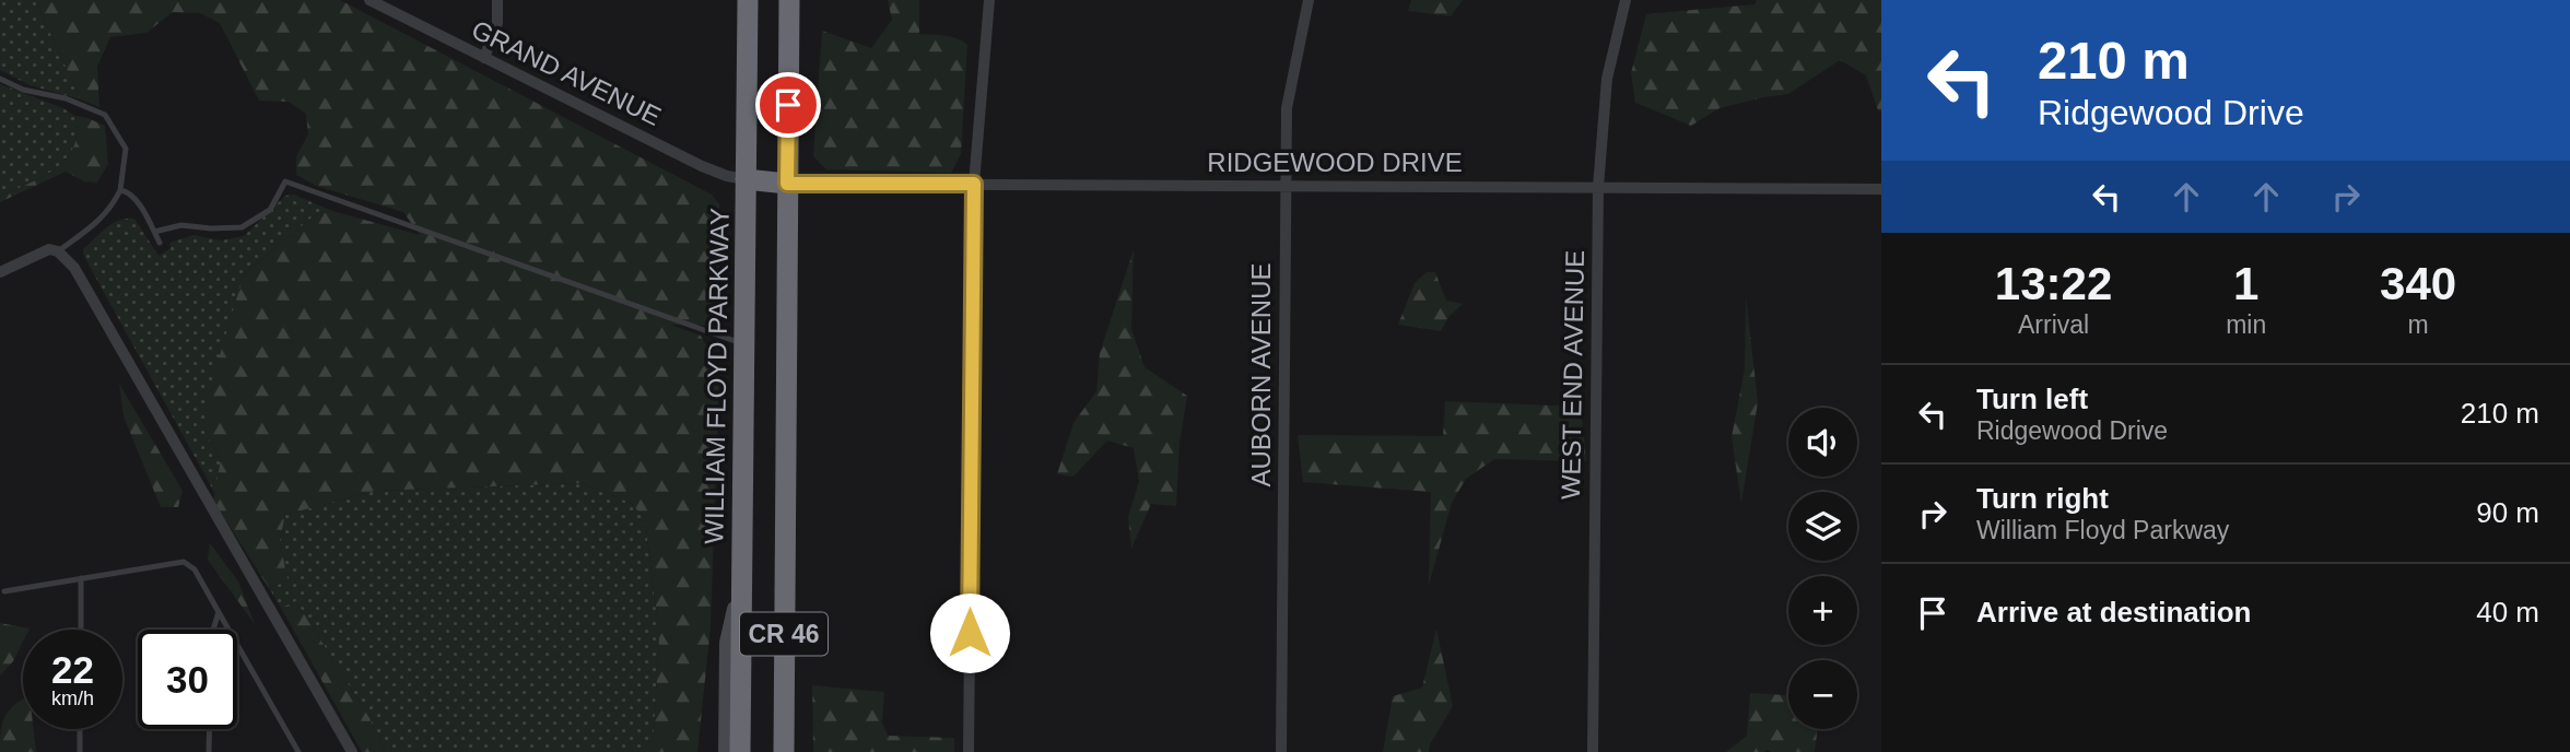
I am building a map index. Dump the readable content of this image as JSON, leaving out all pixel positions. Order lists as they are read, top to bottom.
{
  "streets": {
    "highway": ["WILLIAM FLOYD PARKWAY", "CR 46"],
    "street": [
      "GRAND AVENUE",
      "RIDGEWOOD DRIVE",
      "AUBORN AVENUE",
      "WEST END AVENUE"
    ]
  },
  "crossings": [
    ["GRAND AVENUE", "WILLIAM FLOYD PARKWAY"],
    ["RIDGEWOOD DRIVE", "AUBORN AVENUE"],
    ["RIDGEWOOD DRIVE", "WEST END AVENUE"],
    ["RIDGEWOOD DRIVE", "CR 46"]
  ],
  "page": {
    "turn": ["210 m", "Ridgewood Drive"],
    "eta": [
      "13:22",
      "Arrival",
      "1",
      "min",
      "340",
      "m"
    ],
    "list": [
      {
        "name": "Turn left",
        "note": "Ridgewood Drive",
        "value": "210 m"
      },
      {
        "name": "Turn right",
        "note": "William Floyd Parkway",
        "value": "90 m"
      },
      {
        "name": "Arrive at destination",
        "value": "40 m"
      }
    ],
    "map_buttons": ["+", "−"],
    "speed": "22 km/h",
    "limit": "30"
  }
}
